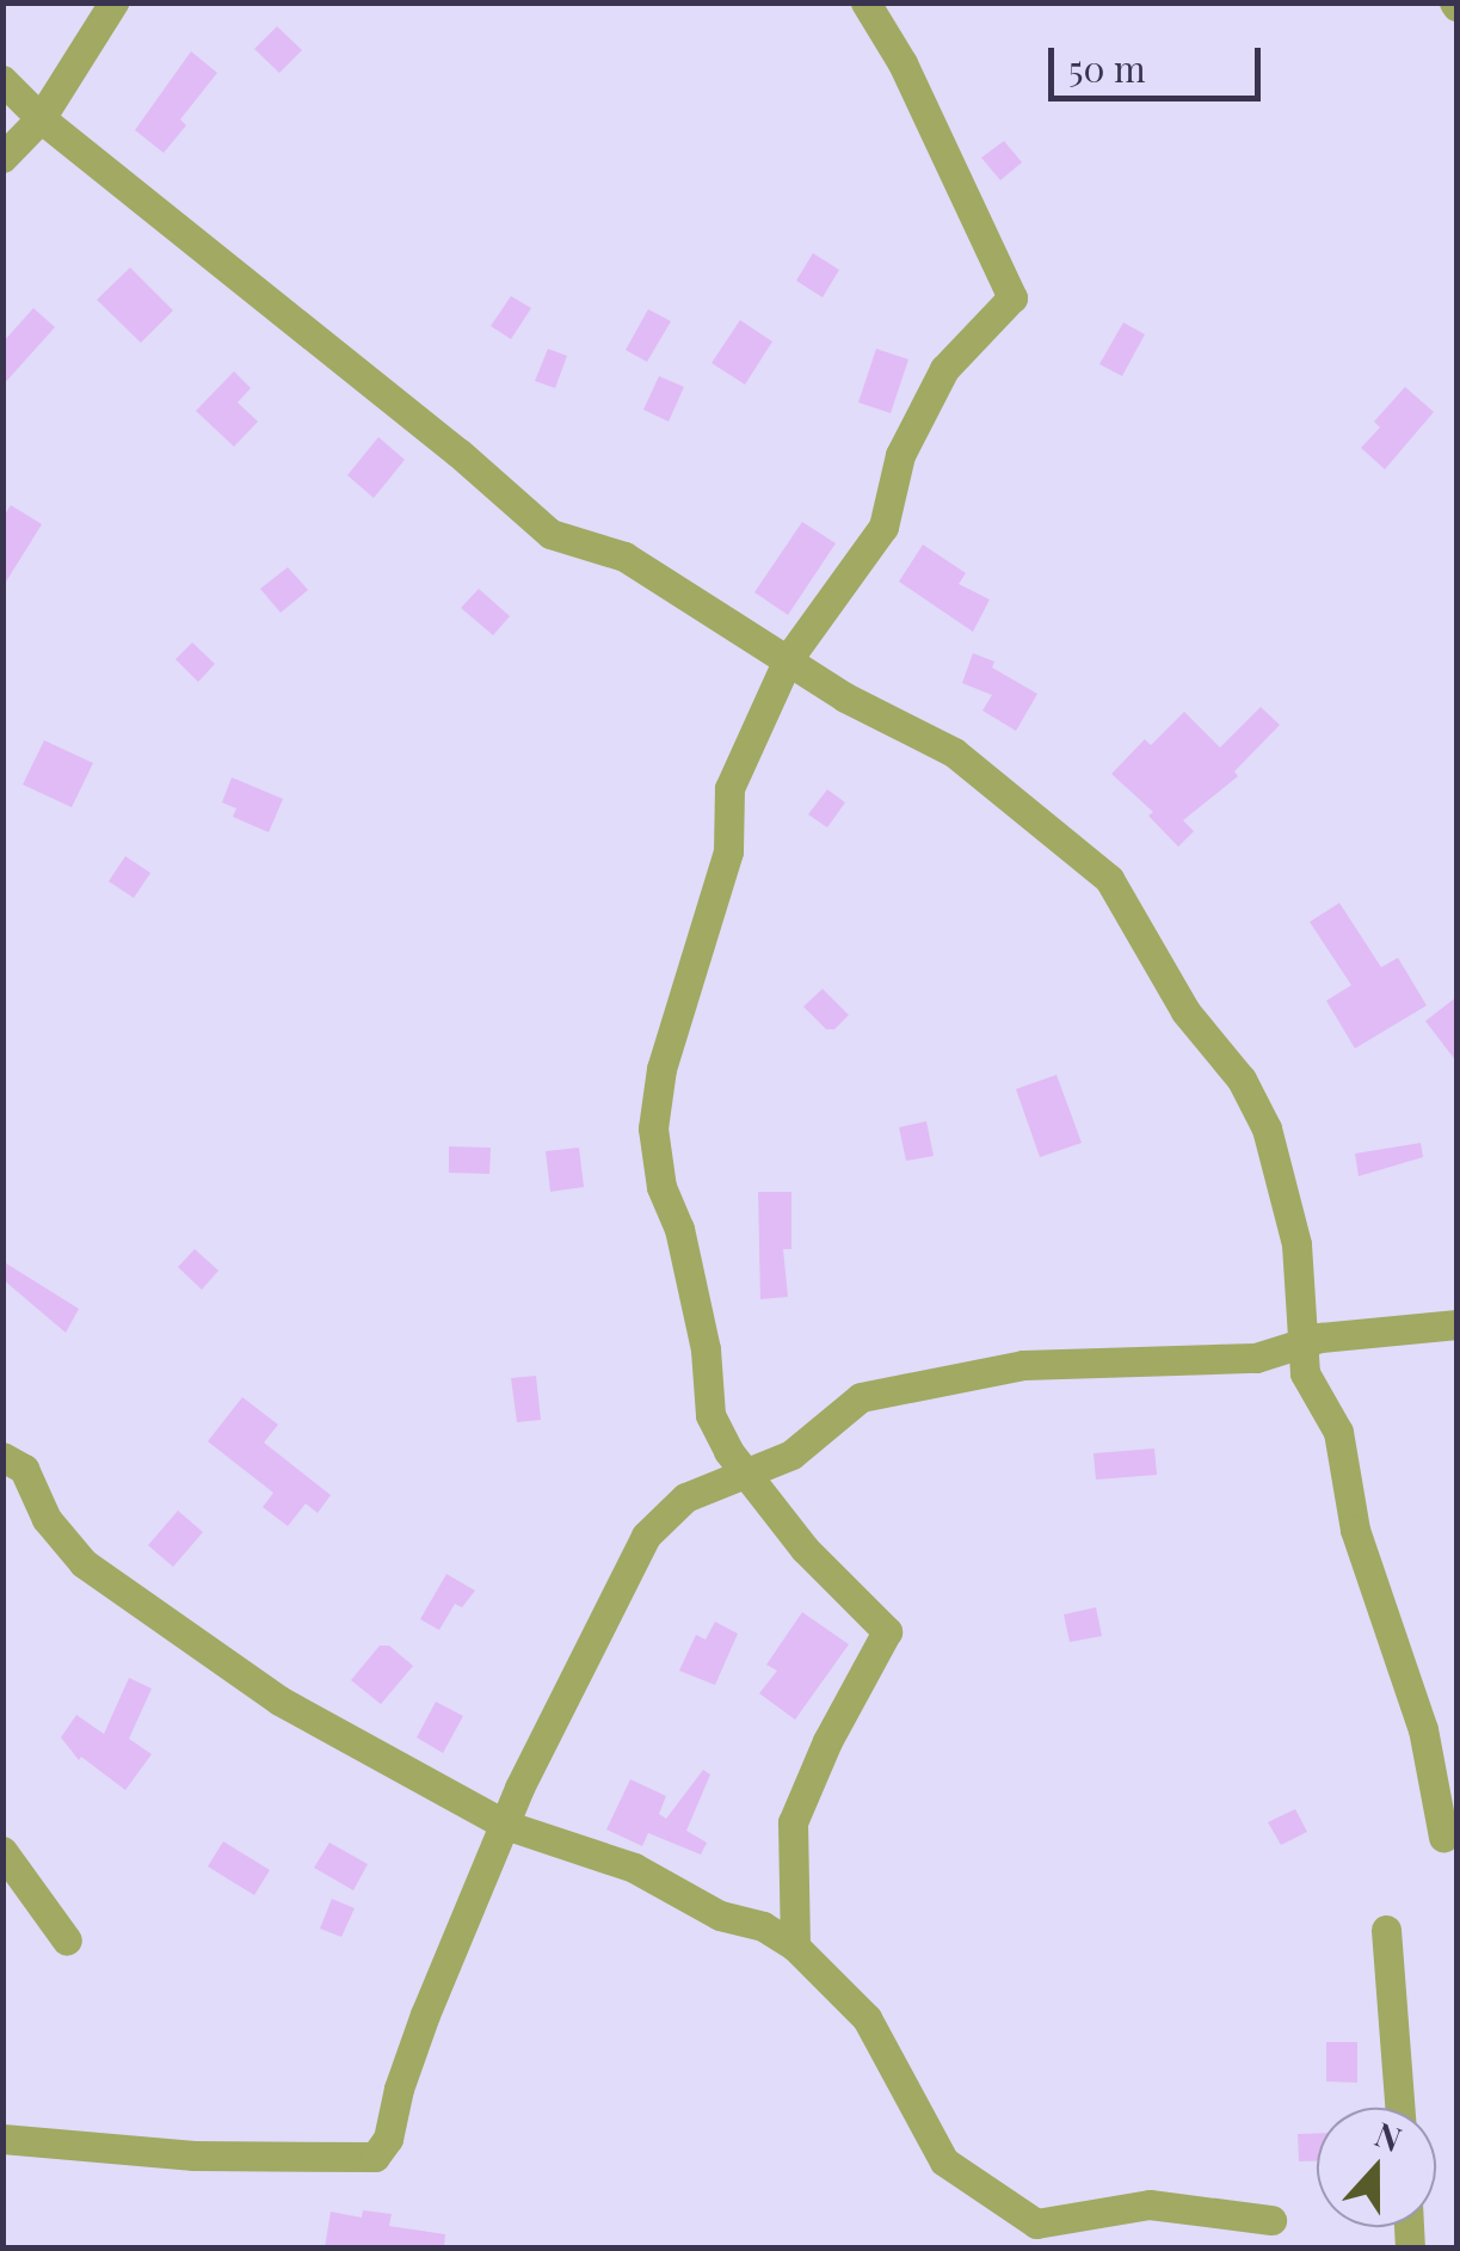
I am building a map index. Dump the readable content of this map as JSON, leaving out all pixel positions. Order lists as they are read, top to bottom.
{
  "scale_bar": "50 m",
  "north": "top"
}
